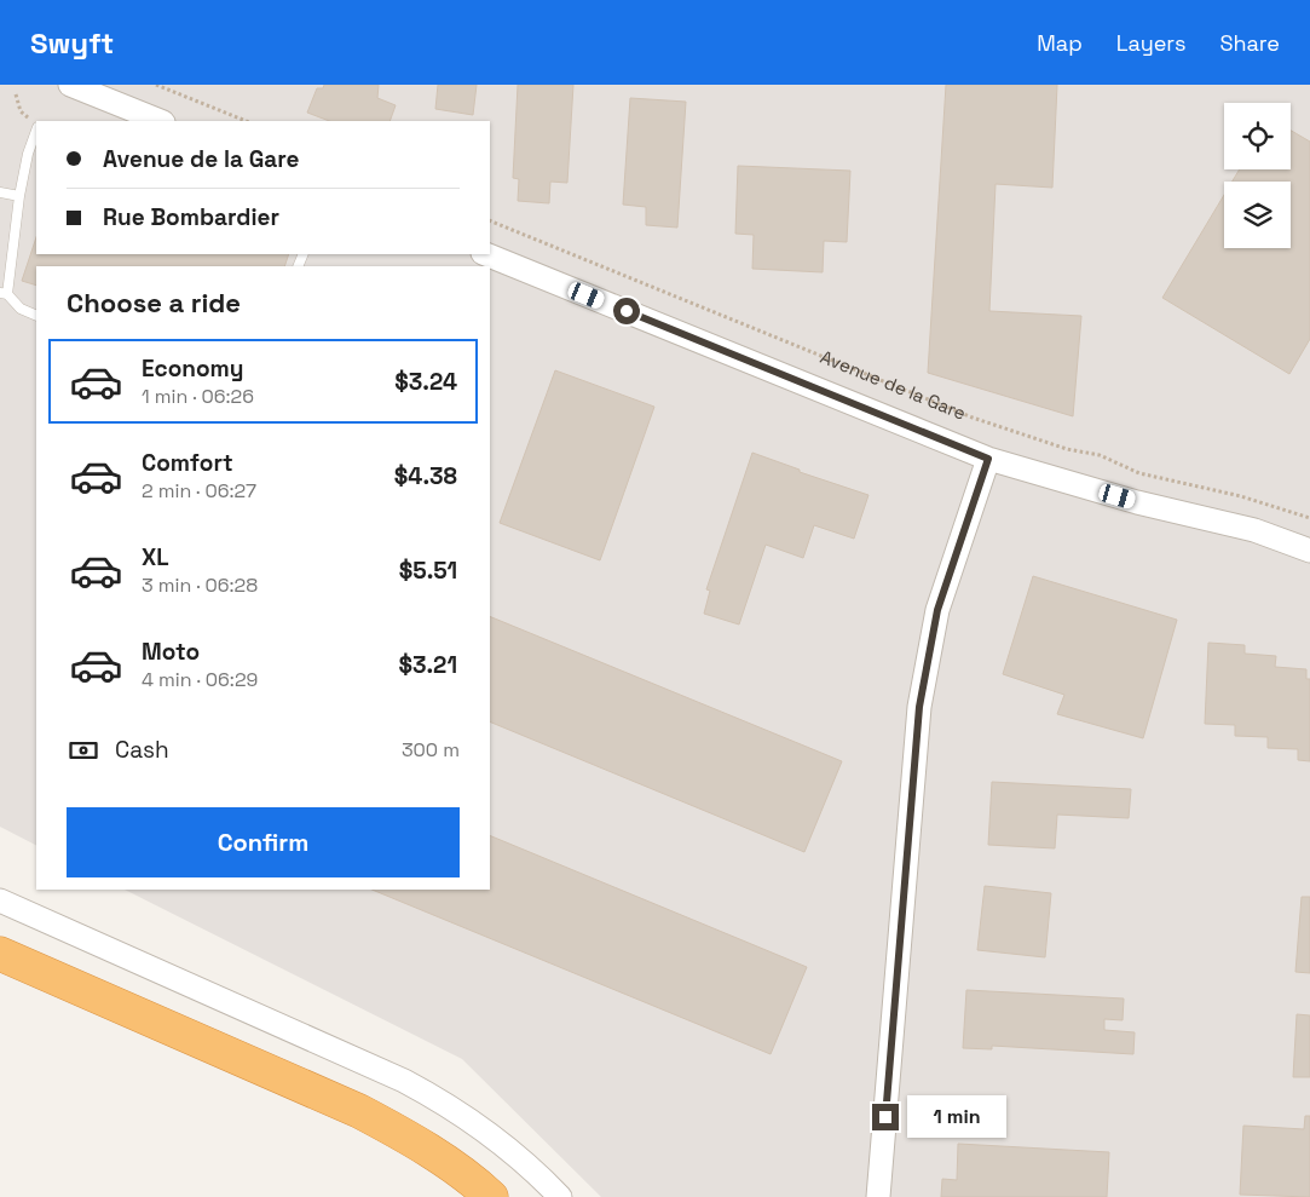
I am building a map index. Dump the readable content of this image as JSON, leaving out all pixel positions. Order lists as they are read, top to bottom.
{
  "streets": {
    "street": ["Avenue de la Gare"]
  },
  "page": {
    "header": "Swyft",
    "nav": ["Map", "Layers", "Share"],
    "banner": ["Avenue de la Gare", "Rue Bombardier"],
    "heading": "Choose a ride",
    "list": [
      {
        "name": "Economy",
        "note": "1 min · 06:26",
        "value": "$3.24"
      },
      {
        "name": "Comfort",
        "note": "2 min · 06:27",
        "value": "$4.38"
      },
      {
        "name": "XL",
        "note": "3 min · 06:28",
        "value": "$5.51"
      },
      {
        "name": "Moto",
        "note": "4 min · 06:29",
        "value": "$3.21"
      }
    ],
    "pay": ["Cash", "300 m"],
    "buttons": "Confirm",
    "bubble": "1 min"
  }
}
